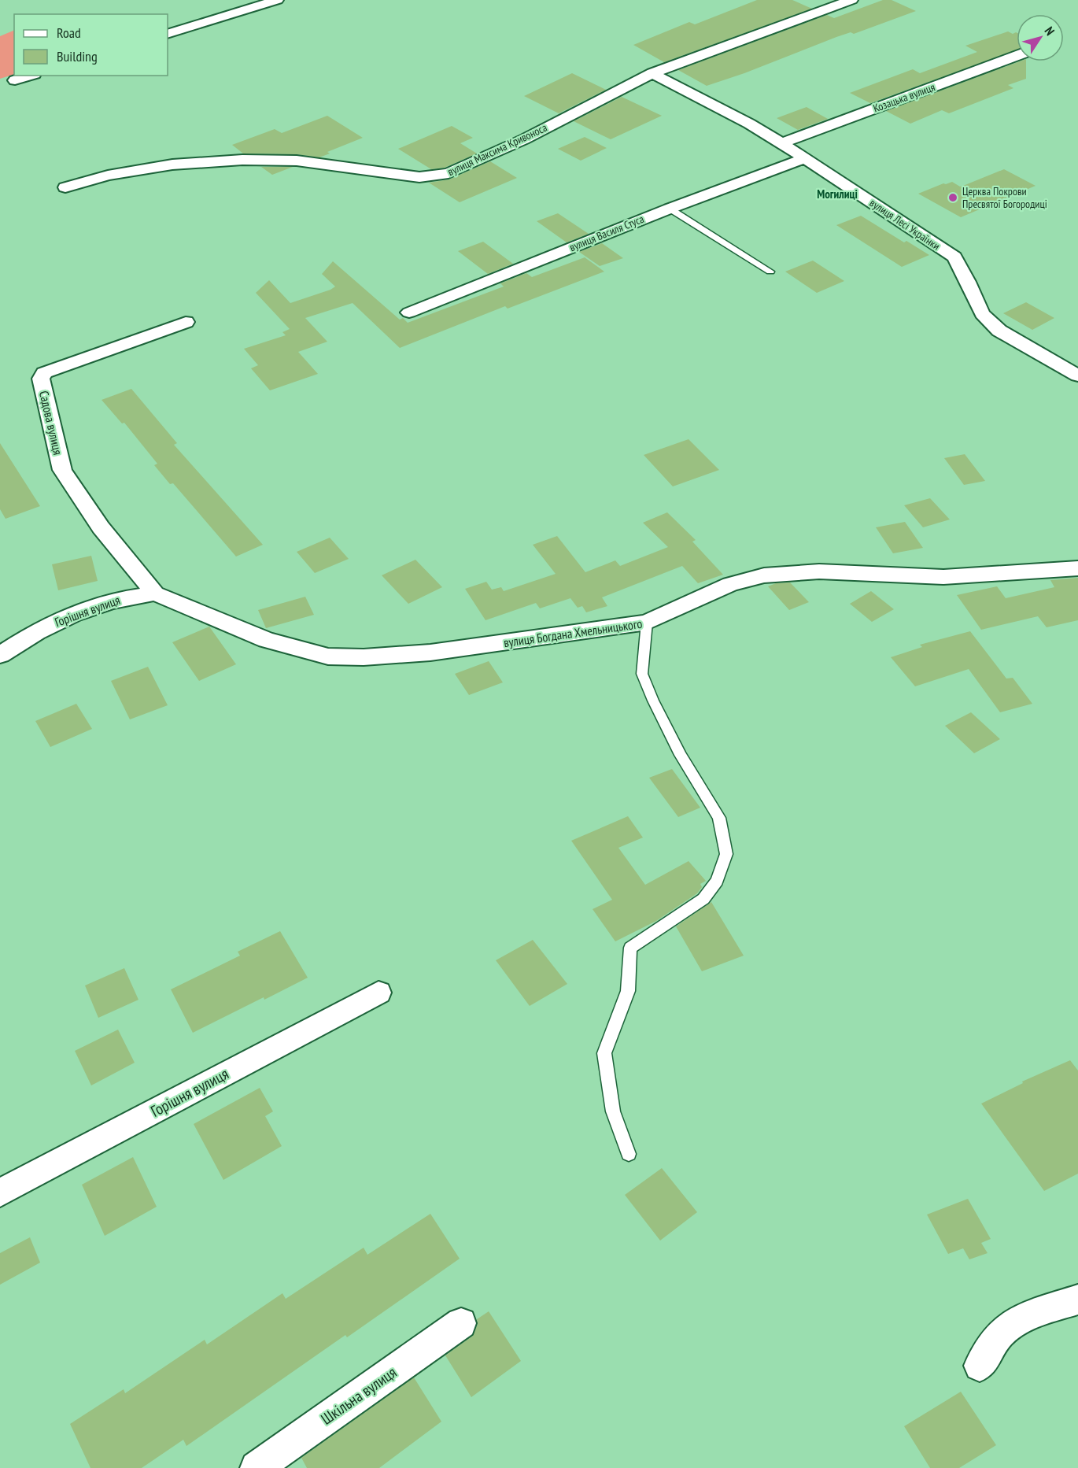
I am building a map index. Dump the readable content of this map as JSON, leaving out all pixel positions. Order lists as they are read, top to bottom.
{
  "streets": {
    "street": [
      "Козацька вулиця",
      "вулиця Максима Кривоноса",
      "вулиця Лесі Українки",
      "вулиця Василя Стуса",
      "Садова вулиця",
      "Горішня вулиця",
      "вулиця Богдана Хмельницького",
      "Шкільна вулиця"
    ]
  },
  "crossings": [
    ["Козацька вулиця", "вулиця Лесі Українки"],
    ["вулиця Максима Кривоноса", "вулиця Лесі Українки"],
    ["вулиця Лесі Українки", "вулиця Василя Стуса"],
    ["Садова вулиця", "Горішня вулиця"],
    ["Садова вулиця", "вулиця Богдана Хмельницького"],
    ["Горішня вулиця", "вулиця Богдана Хмельницького"]
  ],
  "districts": ["Могилиці"],
  "places": ["Церква Покрови Пресвятої Богородиці"],
  "legend": ["Road", "Building"],
  "north": "top right"
}
